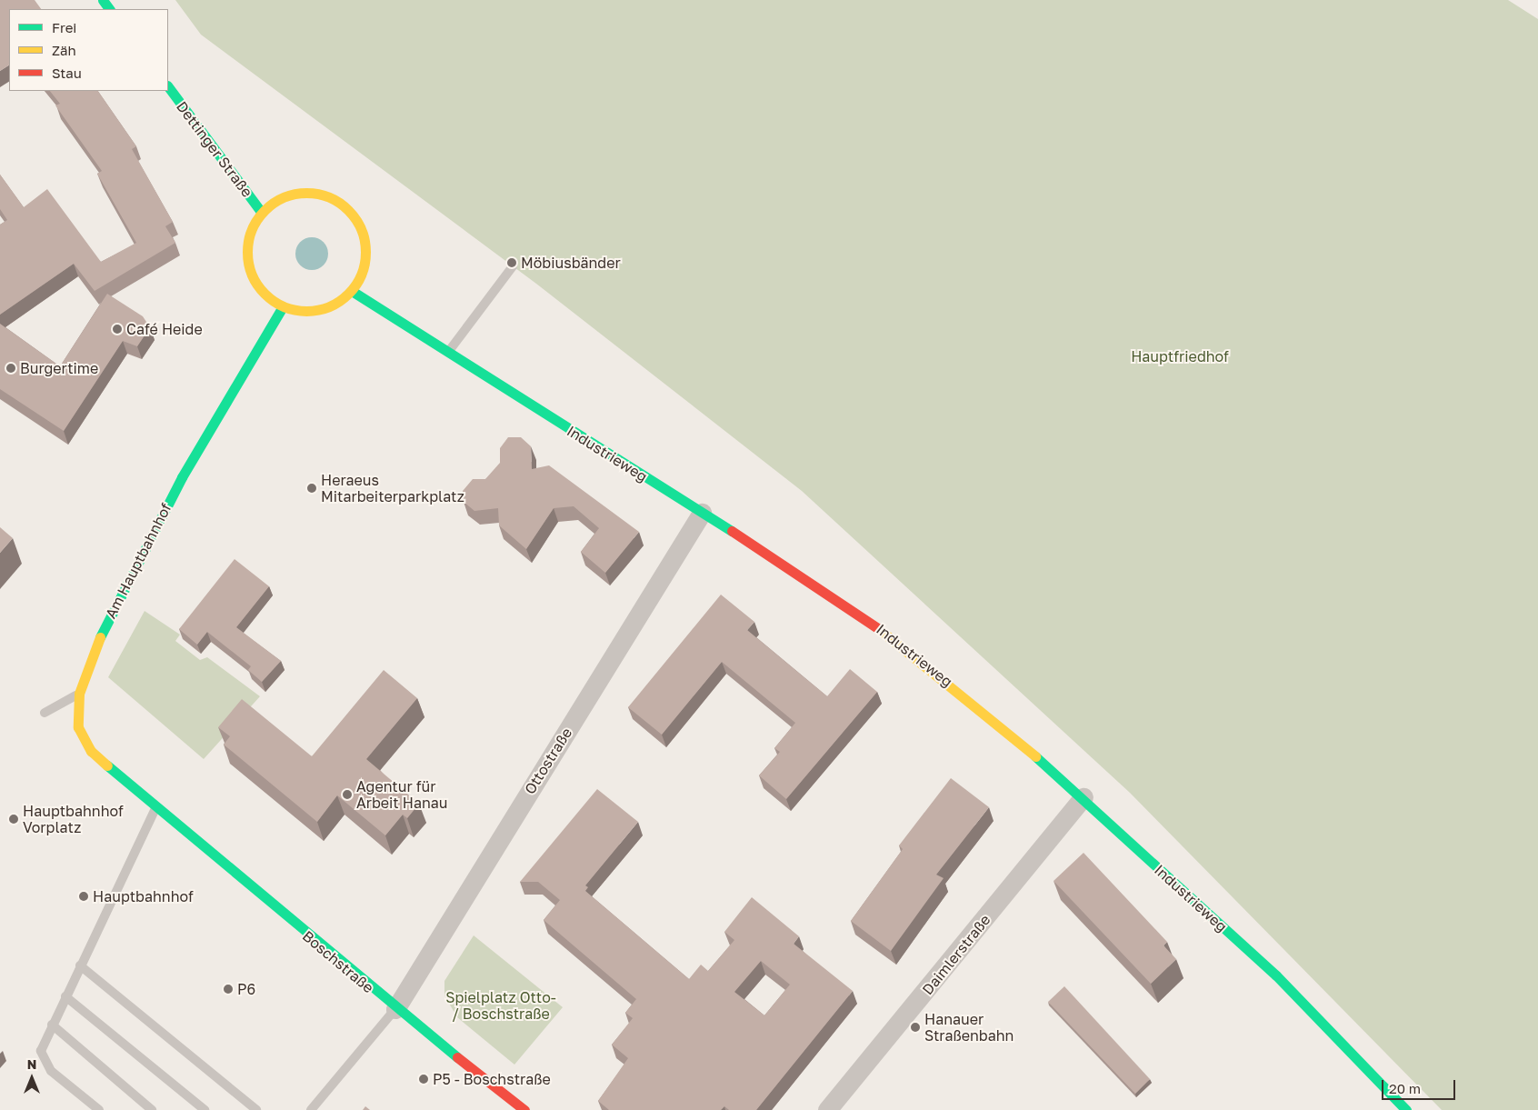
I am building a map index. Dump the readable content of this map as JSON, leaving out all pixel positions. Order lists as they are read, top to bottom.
{
  "streets": {
    "street": [
      "Dettinger Straße",
      "Industrieweg",
      "Am Hauptbahnhof",
      "Ottostraße",
      "Daimlerstraße",
      "Boschstraße"
    ]
  },
  "crossings": [
    ["Dettinger Straße", "Industrieweg"],
    ["Dettinger Straße", "Am Hauptbahnhof"],
    ["Industrieweg", "Am Hauptbahnhof"],
    ["Industrieweg", "Ottostraße"],
    ["Industrieweg", "Daimlerstraße"],
    ["Am Hauptbahnhof", "Boschstraße"],
    ["Ottostraße", "Boschstraße"]
  ],
  "parks": ["Hauptfriedhof", "Spielplatz Otto- / Boschstraße"],
  "places": [
    "Möbiusbänder",
    "Café Heide",
    "Burgertime",
    "Heraeus Mitarbeiterparkplatz",
    "Agentur für Arbeit Hanau",
    "Hauptbahnhof Vorplatz",
    "Hauptbahnhof",
    "P6",
    "Hanauer Straßenbahn",
    "P5 - Boschstraße"
  ],
  "legend": ["Frei", "Zäh", "Stau"],
  "scale_bar": "20 m",
  "north": "top"
}
